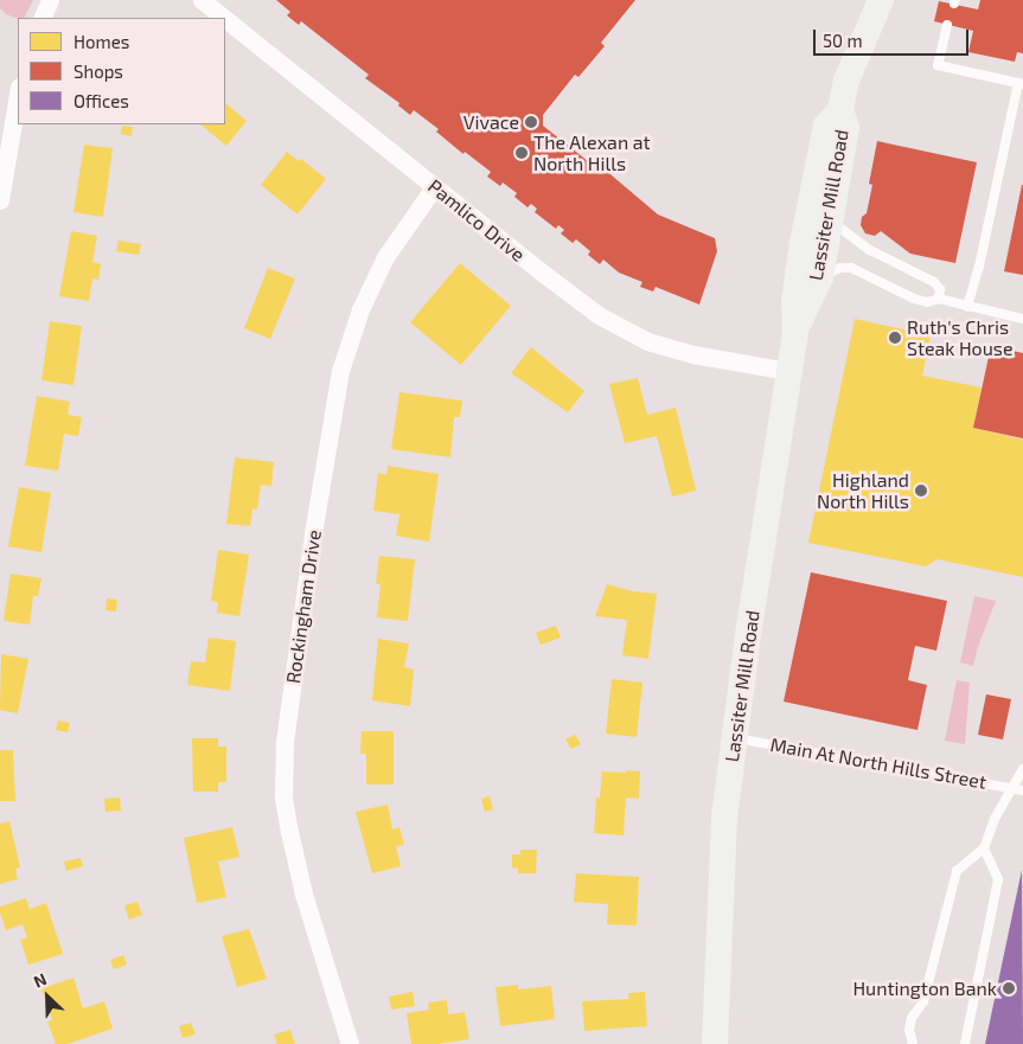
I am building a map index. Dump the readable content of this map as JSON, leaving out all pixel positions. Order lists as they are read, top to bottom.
{
  "streets": {
    "main road": ["Lassiter Mill Road"],
    "street": ["Pamlico Drive", "Rockingham Drive"],
    "lane": ["Main At North Hills Street"]
  },
  "crossings": [
    ["Lassiter Mill Road", "Pamlico Drive"],
    ["Lassiter Mill Road", "Main At North Hills Street"],
    ["Pamlico Drive", "Rockingham Drive"]
  ],
  "places": [
    "Vivace",
    "The Alexan at North Hills",
    "Ruth's Chris Steak House",
    "Highland North Hills",
    "Huntington Bank"
  ],
  "legend": ["Homes", "Shops", "Offices"],
  "scale_bar": "50 m",
  "north": "top left"
}
